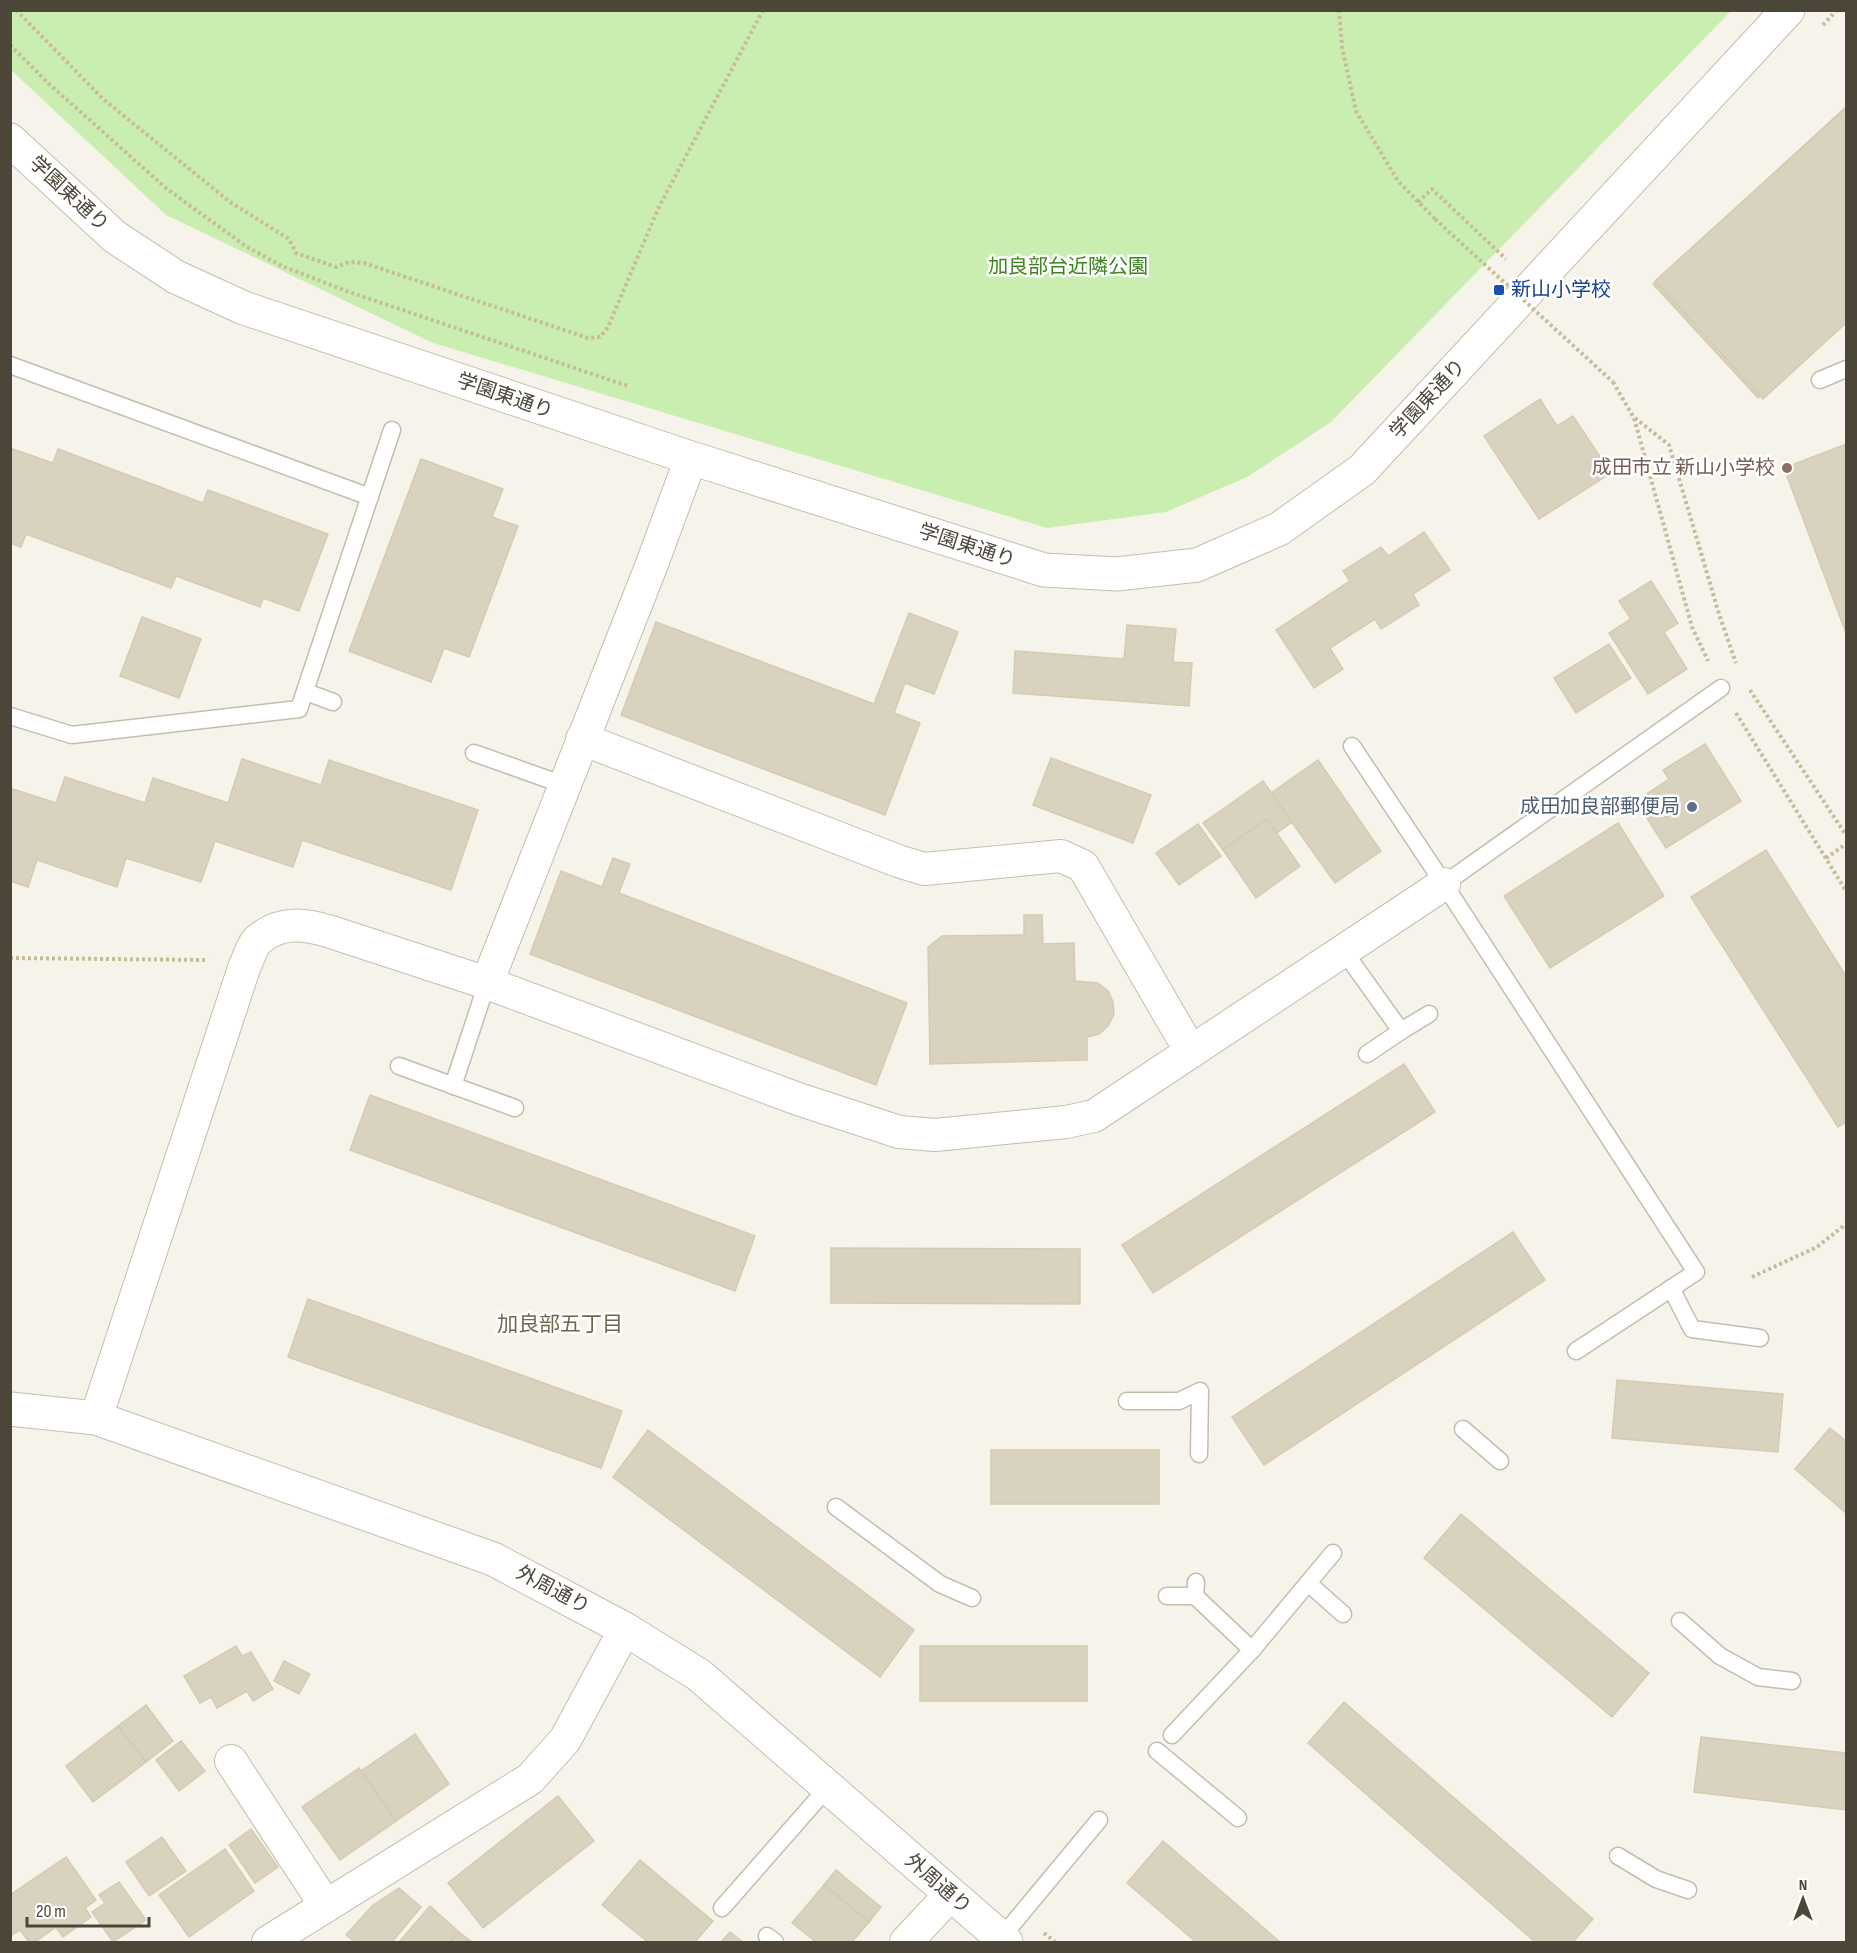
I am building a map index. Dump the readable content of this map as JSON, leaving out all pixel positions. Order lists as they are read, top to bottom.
{
  "streets": {
    "street": ["学園東通り", "外周通り"]
  },
  "districts": ["加良部五丁目"],
  "parks": ["加良部台近隣公園"],
  "places": {
    "transit": ["新山小学校"],
    "other": ["成田市立 新山小学校", "成田加良部郵便局"]
  },
  "scale_bar": "20 m",
  "north": "top"
}
